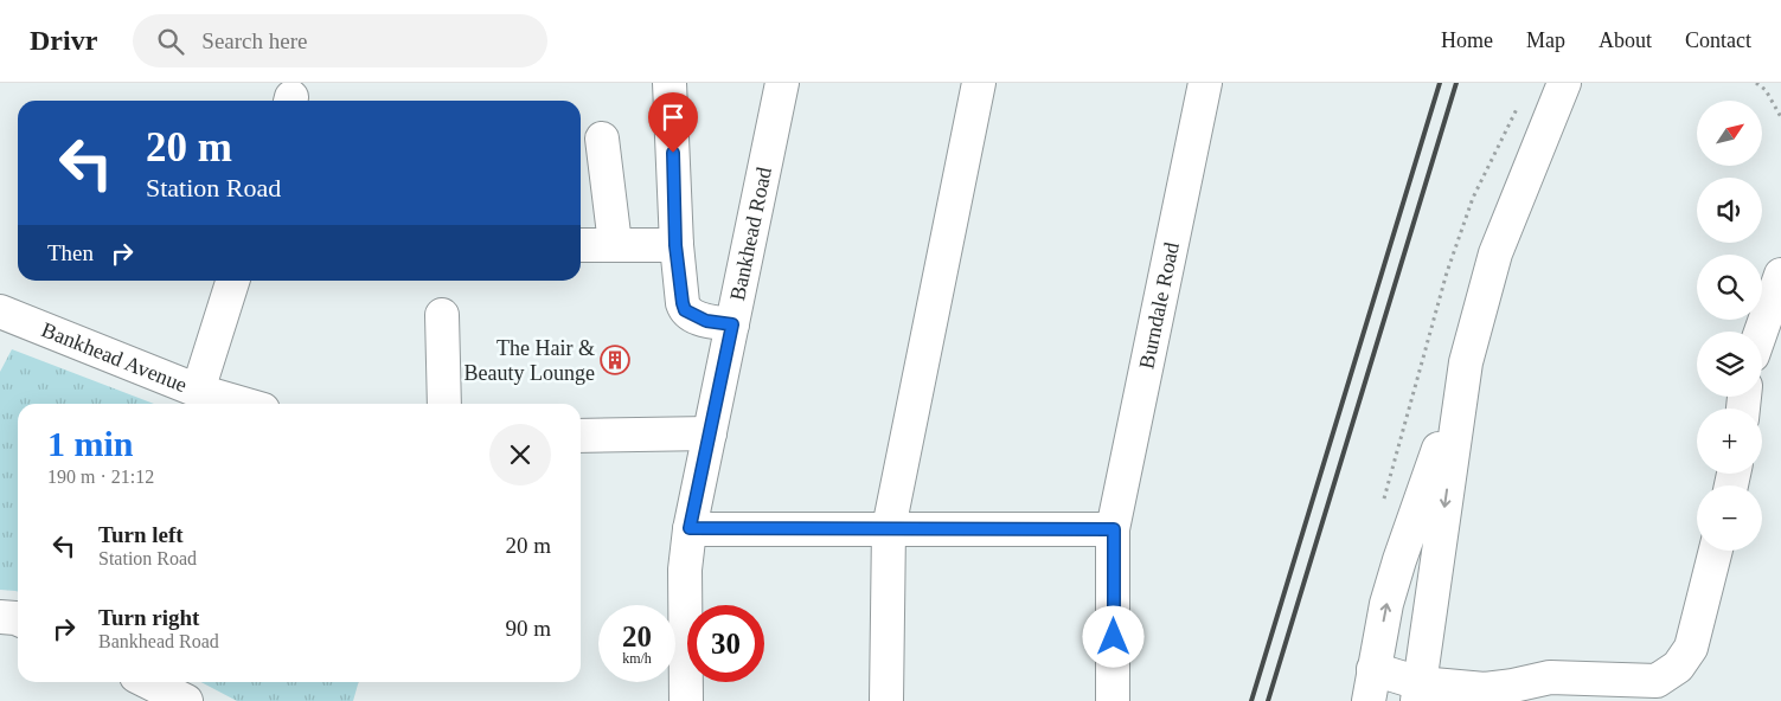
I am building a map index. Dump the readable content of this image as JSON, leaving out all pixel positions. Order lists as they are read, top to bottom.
{
  "streets": {
    "street": ["Bankhead Road", "Burndale Road", "Bankhead Avenue"]
  },
  "places": {
    "building": ["The Hair & Beauty Lounge"]
  },
  "north": "top right",
  "page": {
    "header": "Drivr",
    "search": "Search here",
    "nav": [
      "Home",
      "Map",
      "About",
      "Contact"
    ],
    "map_buttons": ["+", "−"],
    "turn": ["20 m", "Station Road"],
    "then": "Then",
    "heading": ["1 min", "190 m · 21:12"],
    "list": [
      {
        "name": "Turn left",
        "note": "Station Road",
        "value": "20 m"
      },
      {
        "name": "Turn right",
        "note": "Bankhead Road",
        "value": "90 m"
      }
    ],
    "speed": "20 km/h",
    "limit": "30"
  }
}
